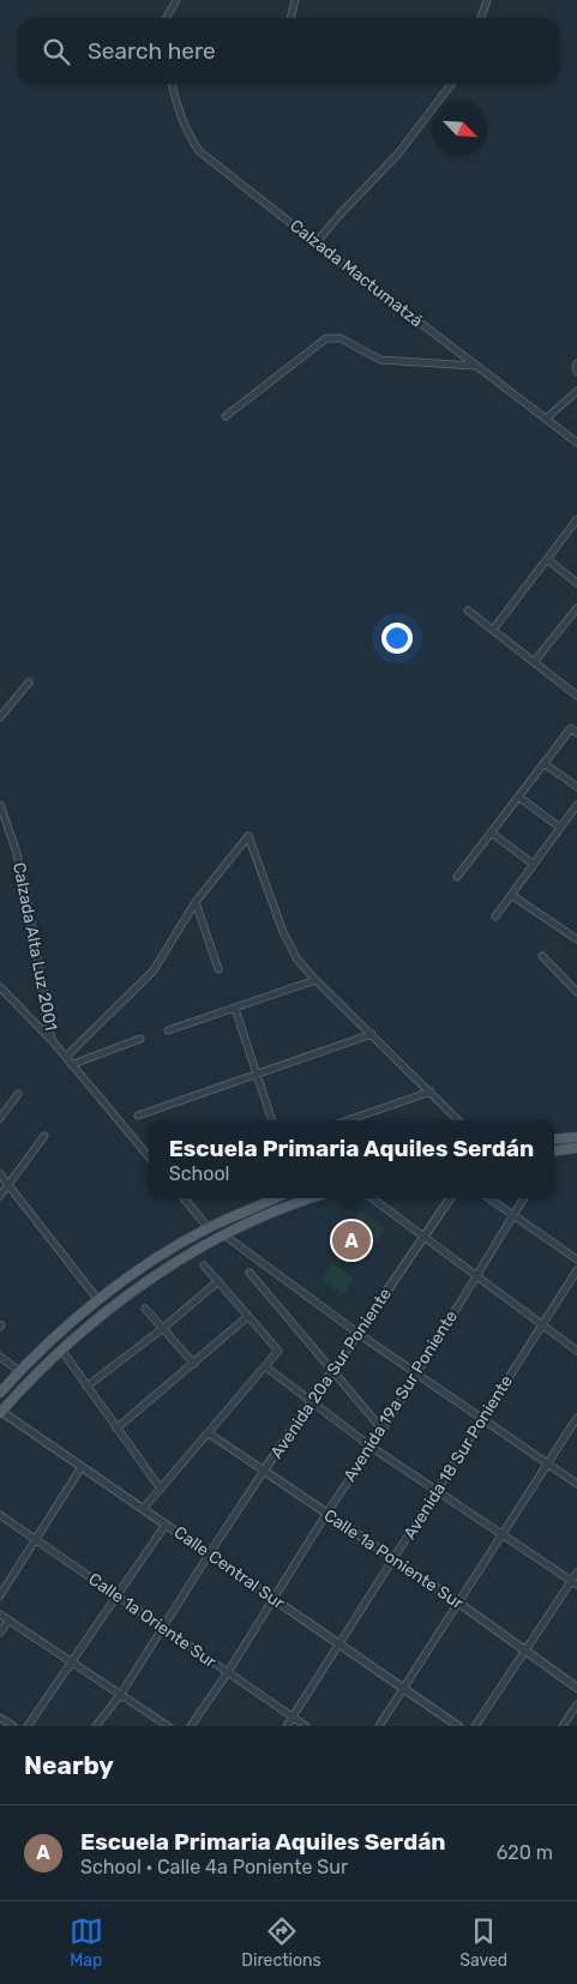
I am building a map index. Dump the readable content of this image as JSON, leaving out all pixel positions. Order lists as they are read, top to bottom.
{
  "streets": {
    "street": [
      "Calzada Mactumatzá",
      "Calzada Alta Luz 2001",
      "Avenida 20a Sur Poniente",
      "Avenida 19a Sur Poniente",
      "Avenida 18 Sur Poniente",
      "Calle 1a Poniente Sur",
      "Calle Central Sur",
      "Calle 1a Oriente Sur"
    ]
  },
  "crossings": [
    ["Avenida 20a Sur Poniente", "Calle 1a Poniente Sur"],
    ["Avenida 20a Sur Poniente", "Calle Central Sur"],
    ["Avenida 20a Sur Poniente", "Calle 1a Oriente Sur"],
    ["Avenida 19a Sur Poniente", "Calle 1a Poniente Sur"],
    ["Avenida 19a Sur Poniente", "Calle Central Sur"],
    ["Avenida 19a Sur Poniente", "Calle 1a Oriente Sur"],
    ["Avenida 18 Sur Poniente", "Calle 1a Poniente Sur"],
    ["Avenida 18 Sur Poniente", "Calle Central Sur"],
    ["Avenida 18 Sur Poniente", "Calle 1a Oriente Sur"]
  ],
  "north": "bottom right",
  "page": {
    "search": "Search here",
    "popup": ["Escuela Primaria Aquiles Serdán", "School"],
    "pins": "A",
    "heading": "Nearby",
    "list": [
      {
        "mark": "A",
        "name": "Escuela Primaria Aquiles Serdán",
        "note": "School · Calle 4a Poniente Sur",
        "value": "620 m"
      }
    ],
    "nav": ["Map", "Directions", "Saved"]
  }
}
